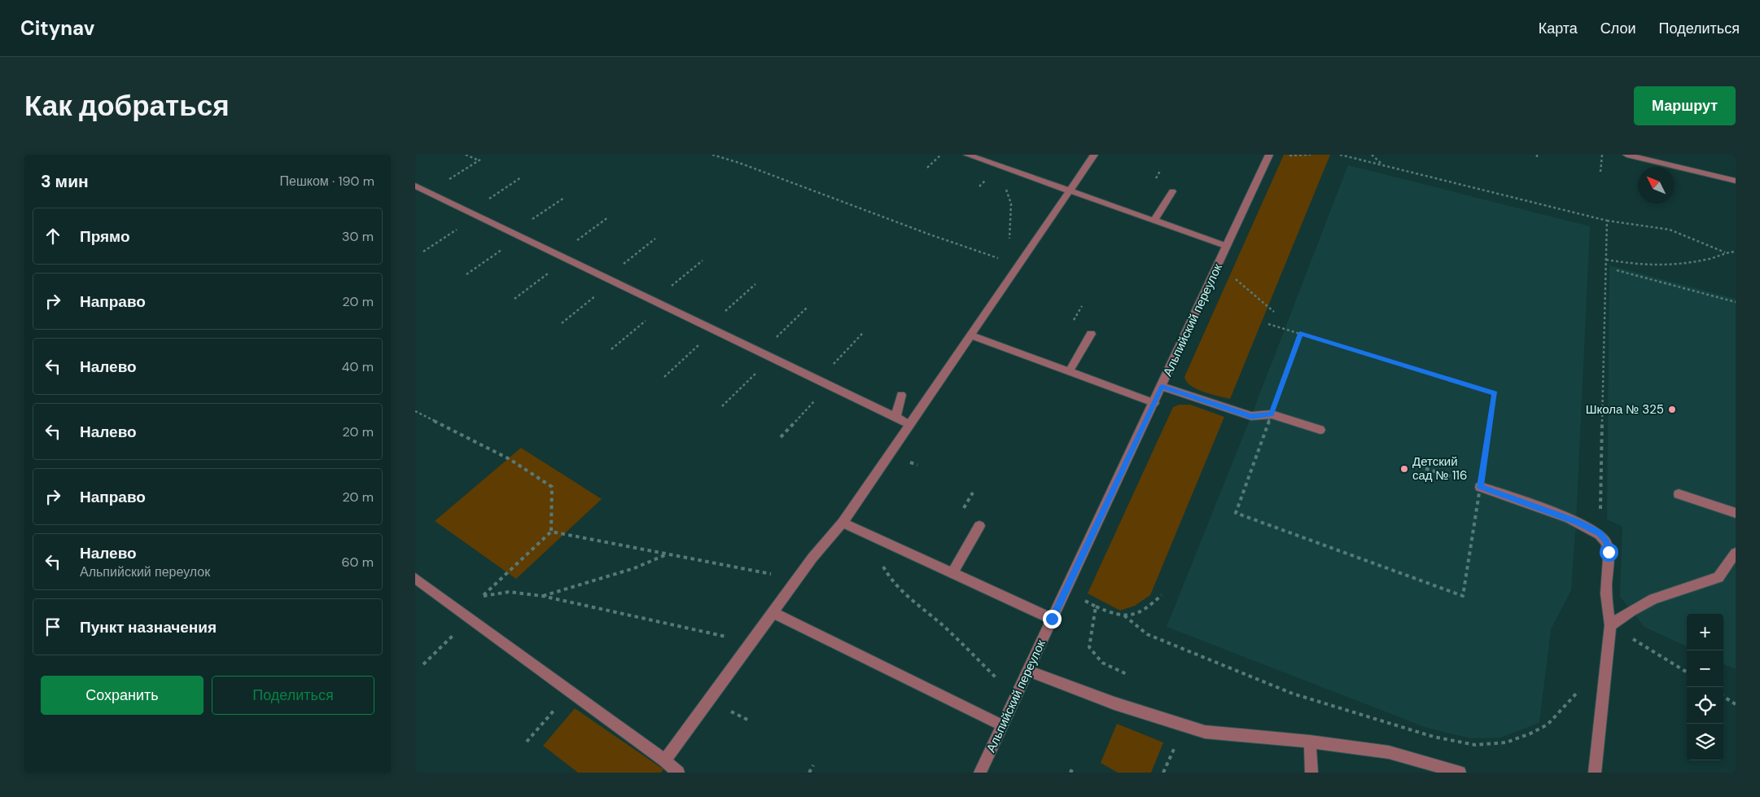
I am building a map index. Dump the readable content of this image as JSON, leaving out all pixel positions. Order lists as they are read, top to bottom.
{
  "streets": {
    "street": ["Альпийский переулок"]
  },
  "places": ["Школа № 325", "Детский сад № 116"],
  "north": "top left",
  "page": {
    "header": "Citynav",
    "nav": ["Карта", "Слои", "Поделиться"],
    "buttons": [
      "Маршрут",
      ["Сохранить", "Поделиться"]
    ],
    "title": "Как добраться",
    "heading": ["3 мин", "Пешком · 190 m"],
    "list": [
      ["Прямо", "30 m"],
      ["Направо", "20 m"],
      ["Налево", "40 m"],
      ["Налево", "20 m"],
      ["Направо", "20 m"],
      ["Налево", "Альпийский переулок", "60 m"],
      "Пункт назначения"
    ],
    "map_buttons": ["+", "−"]
  }
}
